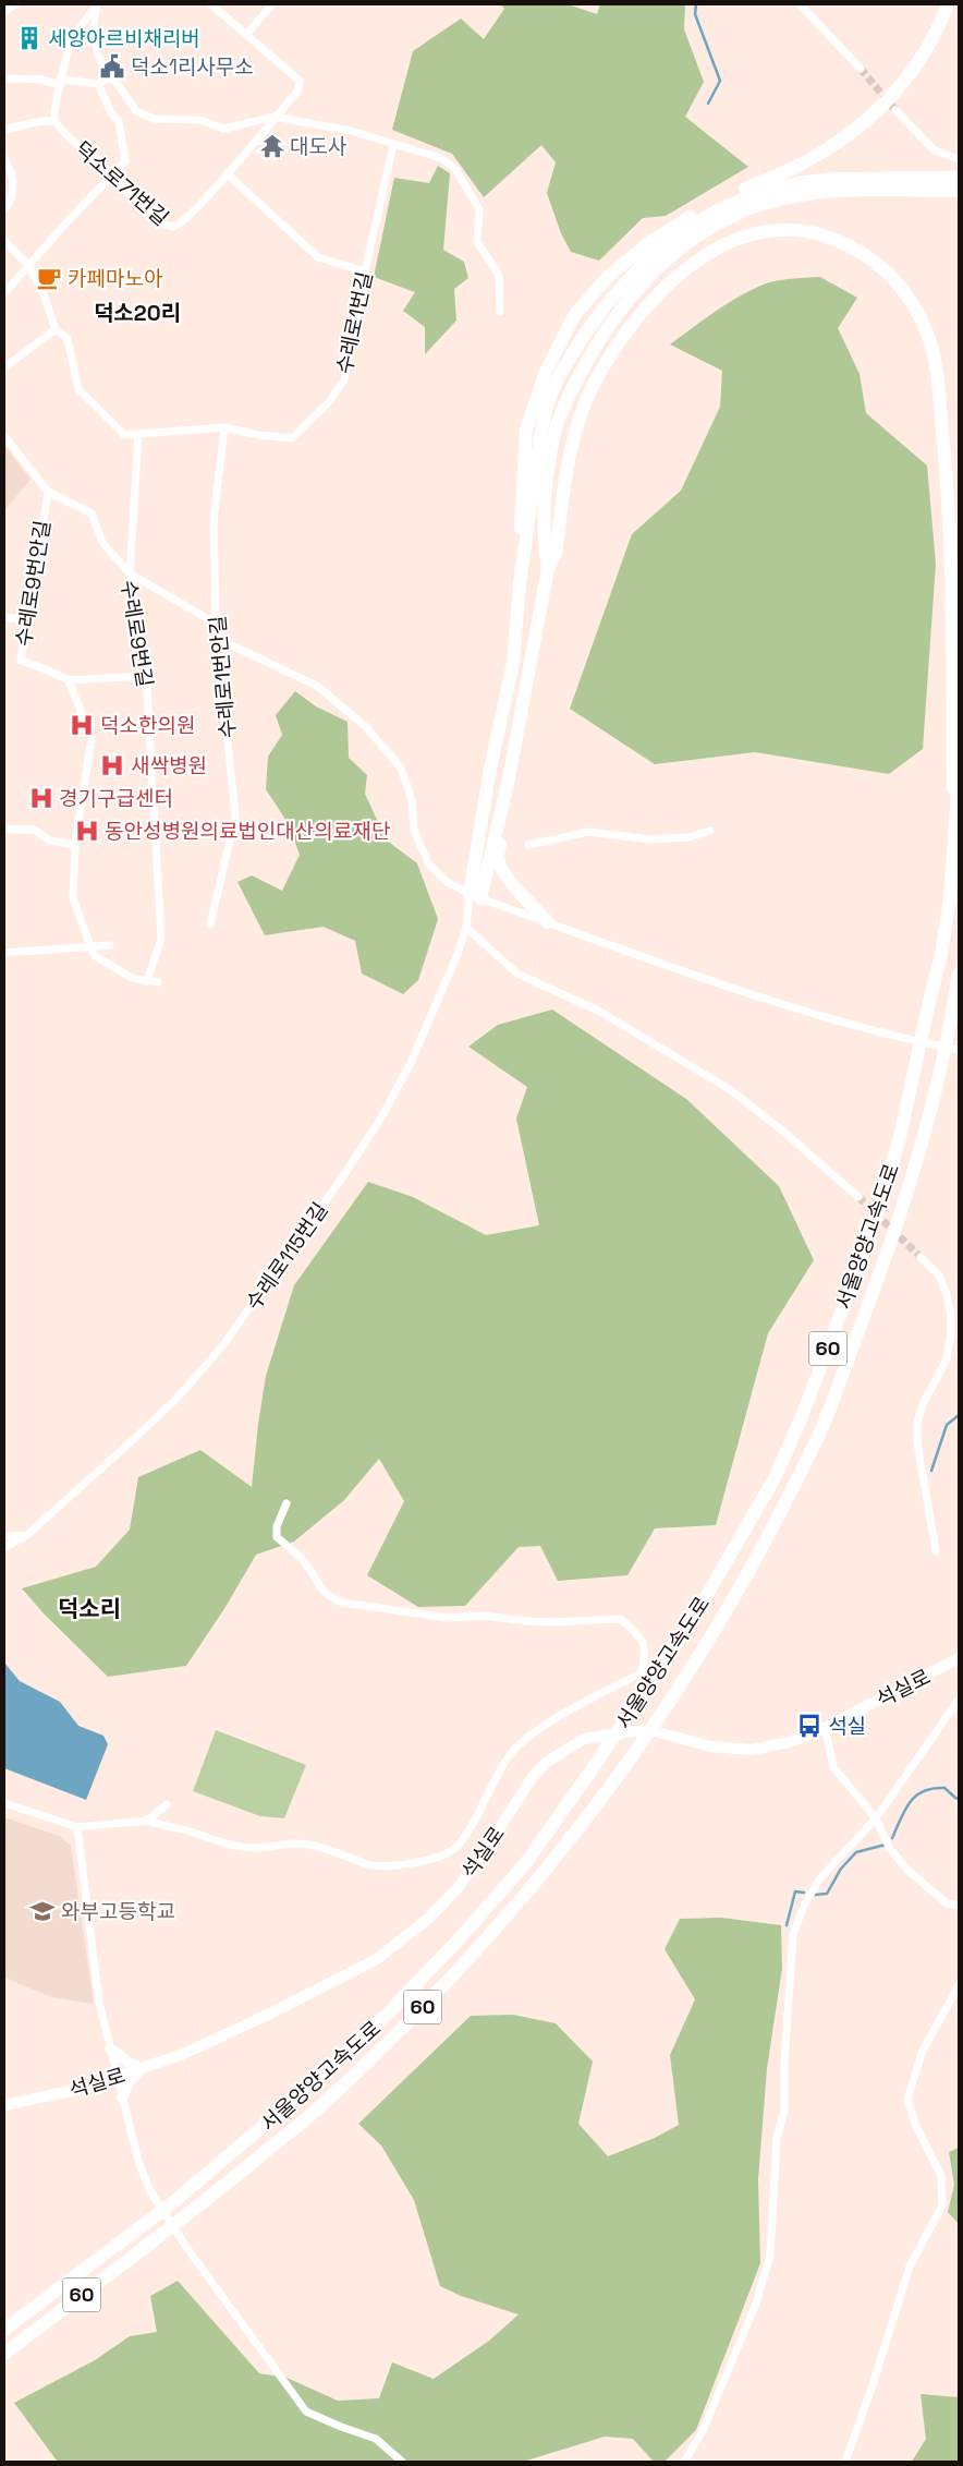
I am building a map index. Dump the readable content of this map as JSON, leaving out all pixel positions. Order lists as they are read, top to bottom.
{
  "streets": {
    "highway": ["서울양양고속도로", "60"],
    "main road": ["석실로"],
    "street": [
      "덕소로71번길",
      "수레로1번길",
      "수레로9번안길",
      "수레로9번길",
      "수레로1번안길",
      "수레로115번길"
    ]
  },
  "crossings": [
    ["수레로1번길", "수레로1번안길"],
    ["수레로9번안길", "수레로9번길"]
  ],
  "districts": ["덕소20리", "덕소리"],
  "places": {
    "building": ["세양아르비채리버"],
    "public building": ["덕소1리사무소"],
    "temple": ["대도사"],
    "cafe": ["카페마노아"],
    "hospital": [
      "덕소한의원",
      "새싹병원",
      "경기구급센터",
      "동안성병원의료법인대산의료재단"
    ],
    "bus stop": ["석실"],
    "school or university": ["와부고등학교"]
  }
}
